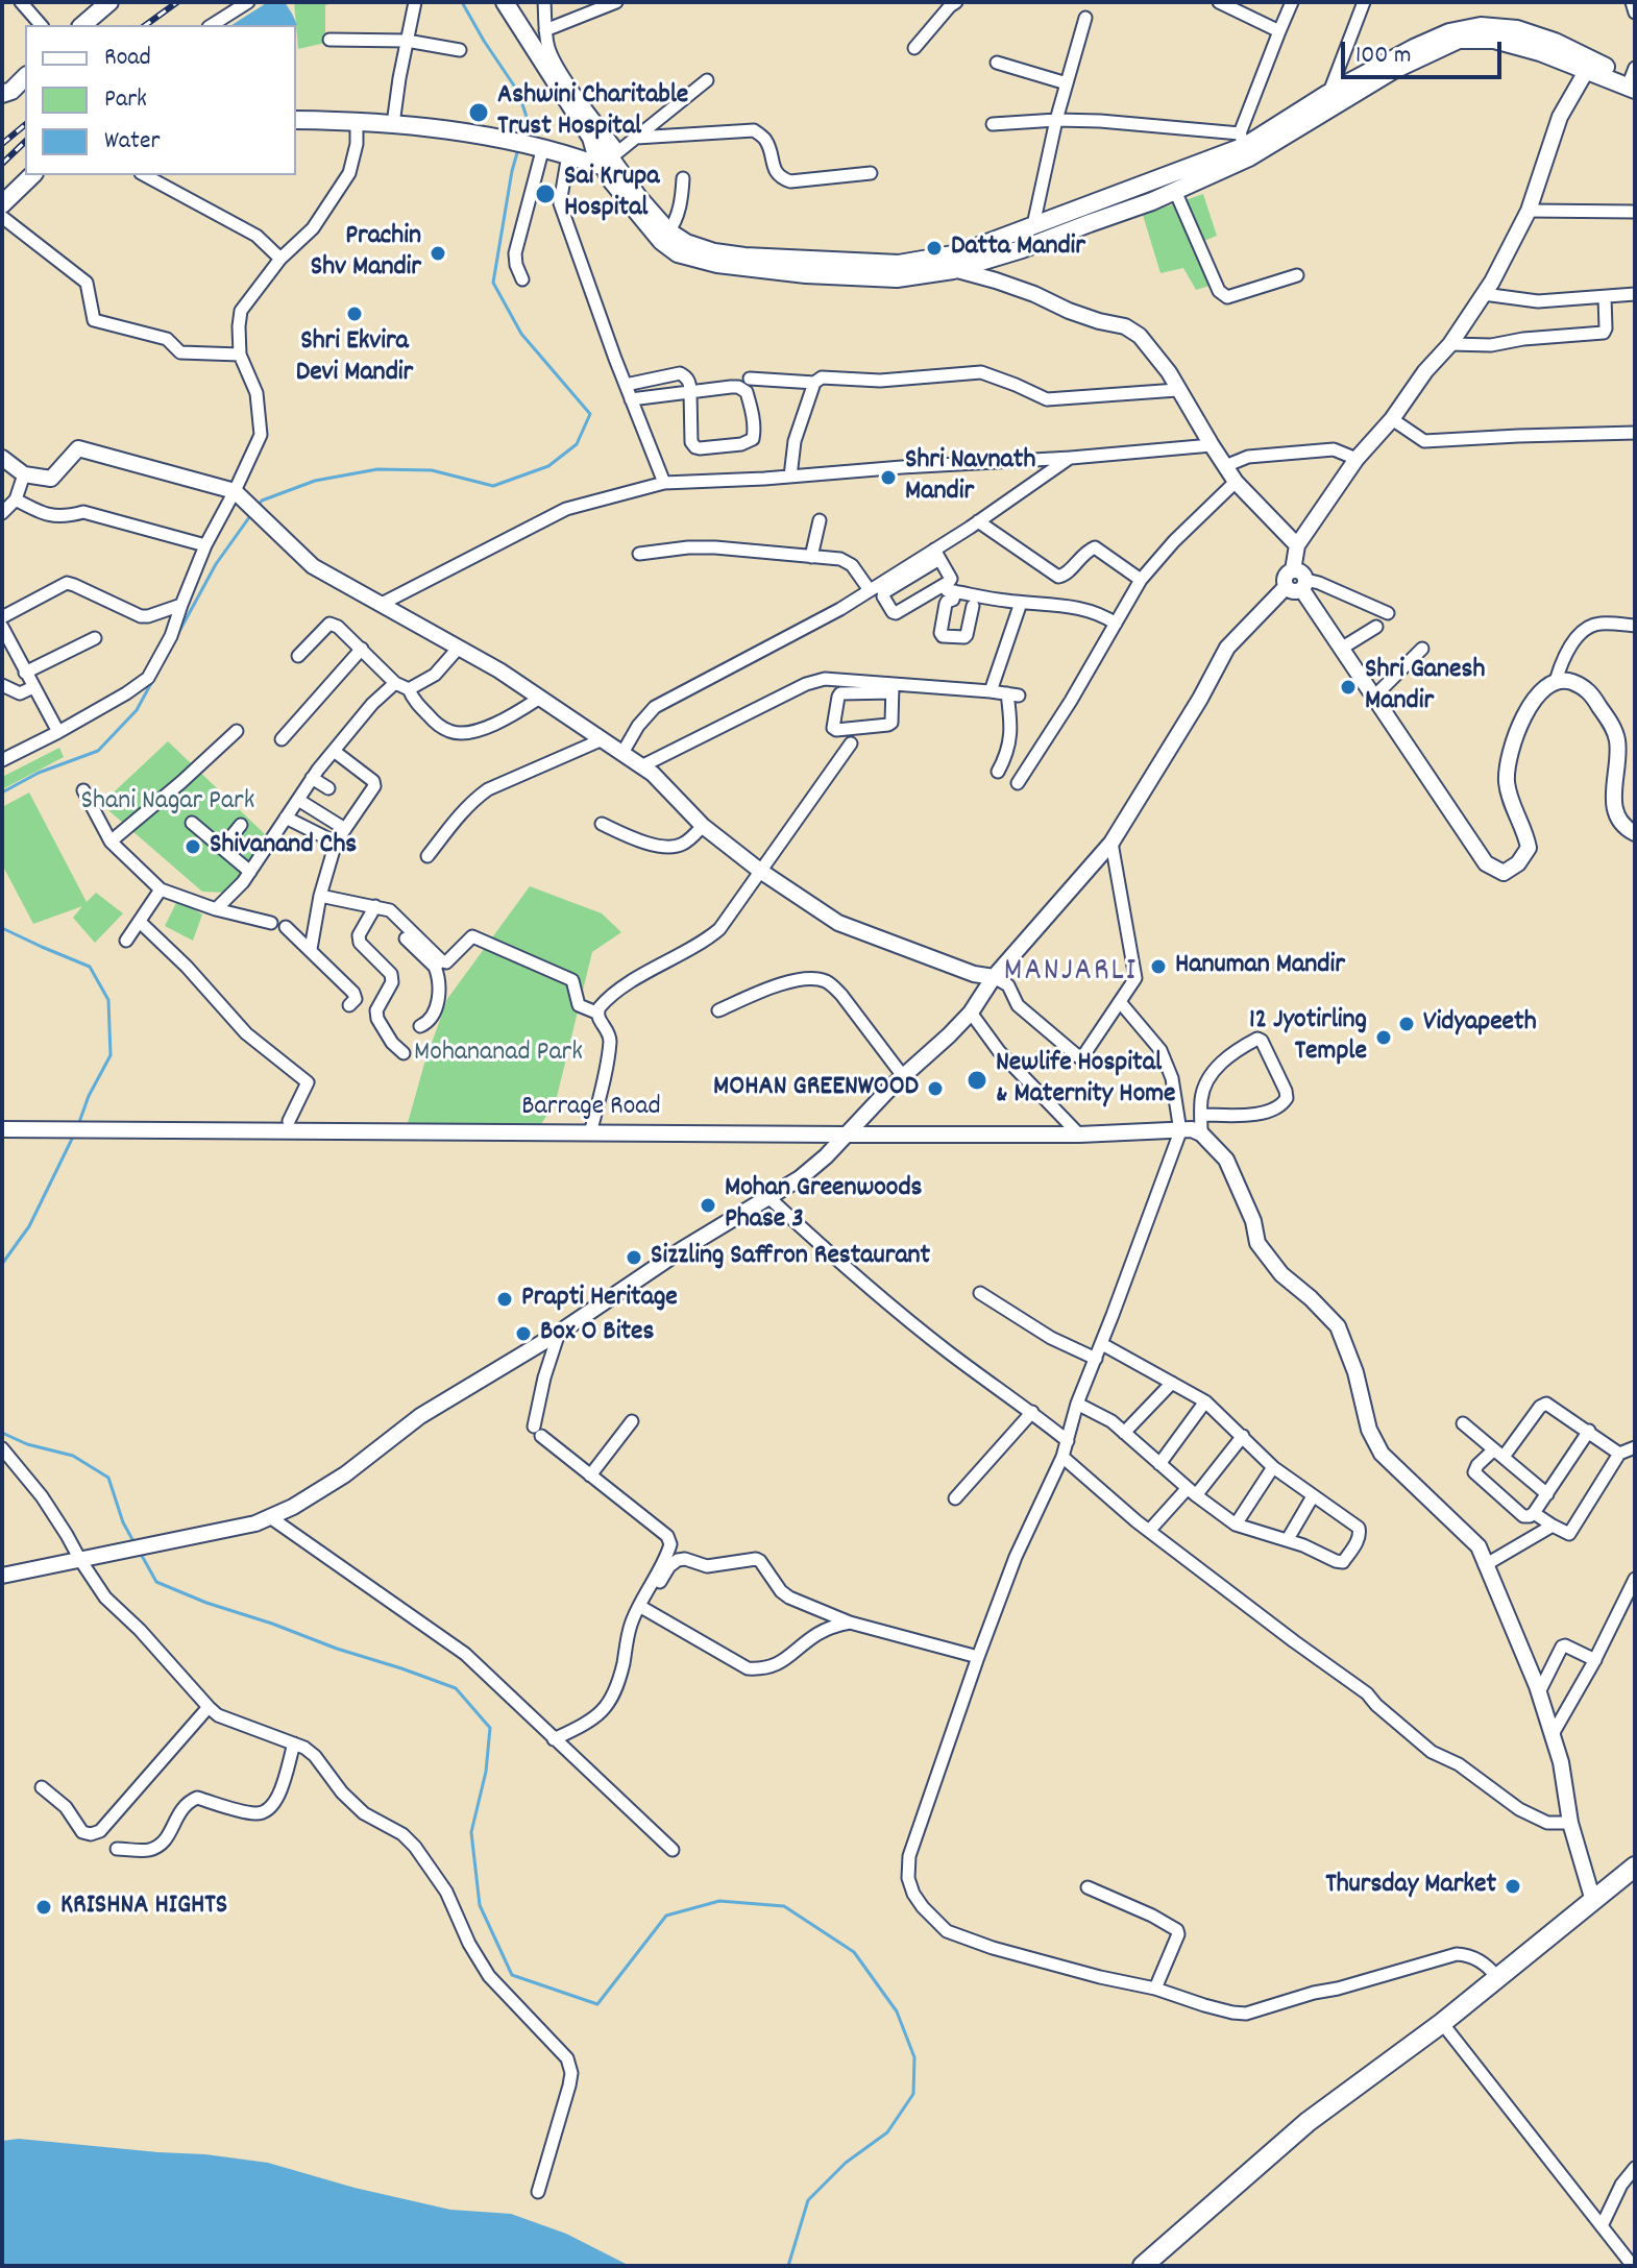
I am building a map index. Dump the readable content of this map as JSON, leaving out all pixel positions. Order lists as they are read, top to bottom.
{
  "streets": {
    "street": ["Barrage Road"]
  },
  "districts": ["MANJARLI"],
  "parks": ["Shani Nagar Park", "Mohananad Park"],
  "places": [
    "Ashwini Charitable Trust Hospital",
    "Sai Krupa Hospital",
    "Datta Mandir",
    "Prachin Shv Mandir",
    "Shri Ekvira Devi Mandir",
    "Shri Navnath Mandir",
    "Shri Ganesh Mandir",
    "Shivanand Chs",
    "Hanuman Mandir",
    "Vidyapeeth",
    "12 Jyotirling Temple",
    "Newlife Hospital & Maternity Home",
    "MOHAN GREENWOOD",
    "Mohan Greenwoods Phase 3",
    "Sizzling Saffron Restaurant",
    "Prapti Heritage",
    "Box O Bites",
    "Thursday Market",
    "KRISHNA HIGHTS"
  ],
  "legend": ["Road", "Park", "Water"],
  "scale_bar": "100 m"
}
